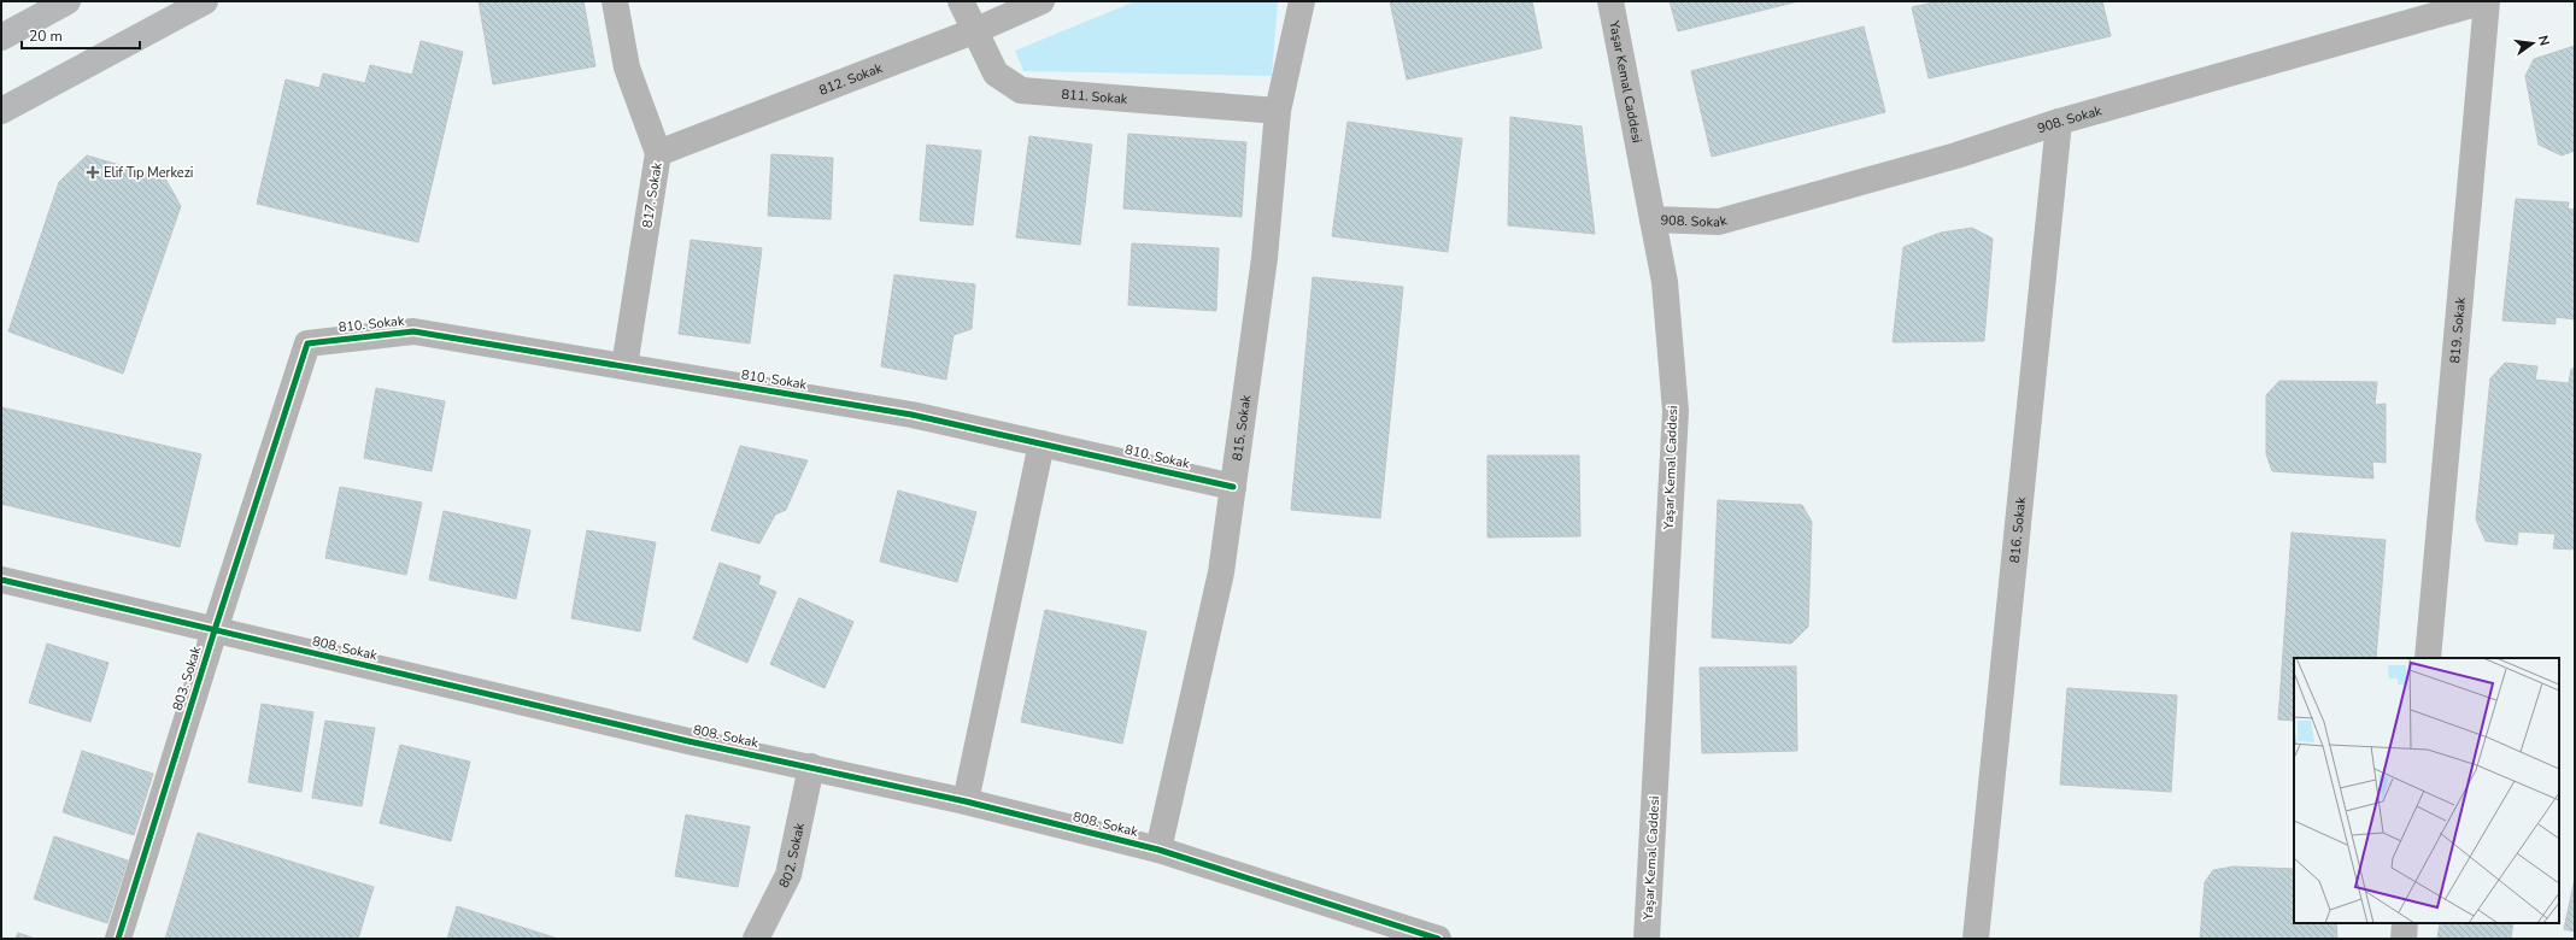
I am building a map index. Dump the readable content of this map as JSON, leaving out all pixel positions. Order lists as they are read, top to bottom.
{
  "streets": {
    "street": [
      "812. Sokak",
      "Yaşar Kemal Caddesi",
      "811. Sokak",
      "908. Sokak",
      "817. Sokak",
      "810. Sokak",
      "819. Sokak",
      "815. Sokak",
      "816. Sokak",
      "808. Sokak",
      "803. Sokak",
      "802. Sokak"
    ]
  },
  "crossings": [
    ["812. Sokak", "811. Sokak"],
    ["812. Sokak", "817. Sokak"],
    ["Yaşar Kemal Caddesi", "908. Sokak"],
    ["811. Sokak", "815. Sokak"],
    ["908. Sokak", "819. Sokak"],
    ["908. Sokak", "816. Sokak"],
    ["817. Sokak", "810. Sokak"],
    ["810. Sokak", "815. Sokak"],
    ["810. Sokak", "803. Sokak"],
    ["815. Sokak", "808. Sokak"],
    ["808. Sokak", "803. Sokak"],
    ["808. Sokak", "802. Sokak"]
  ],
  "places": {
    "health": ["Elif Tıp Merkezi"]
  },
  "scale_bar": "20 m",
  "north": "right"
}
